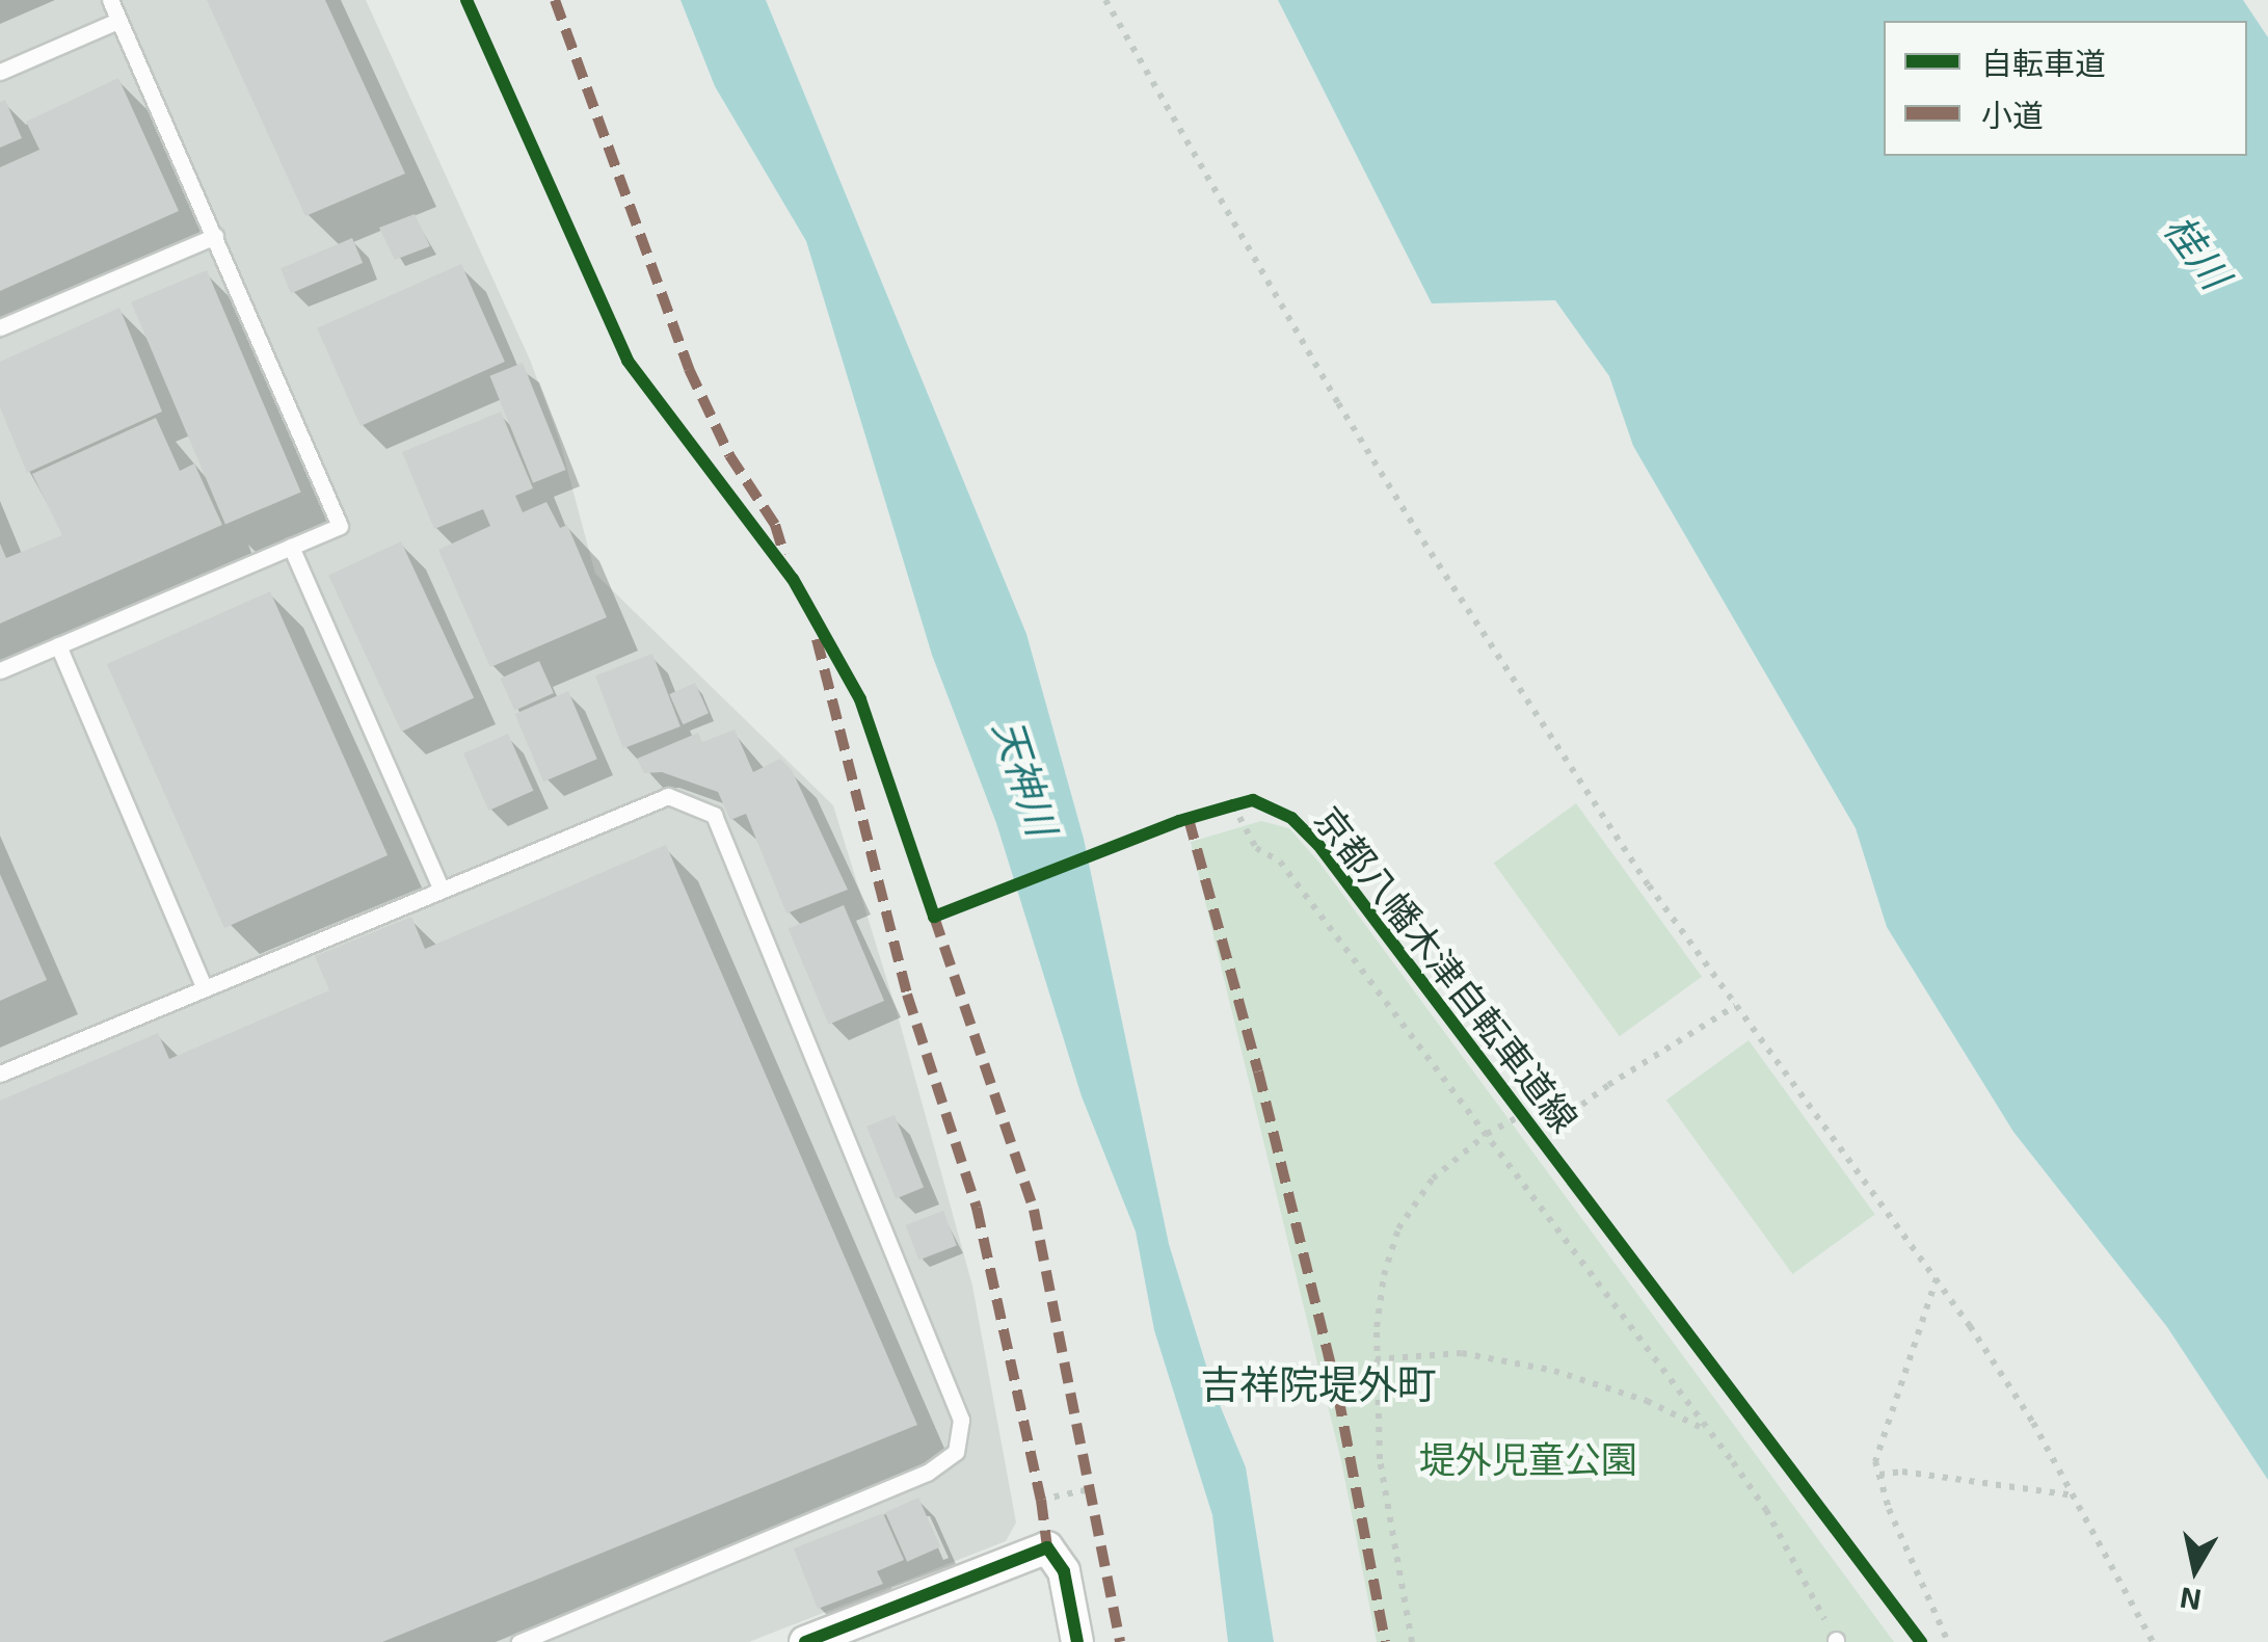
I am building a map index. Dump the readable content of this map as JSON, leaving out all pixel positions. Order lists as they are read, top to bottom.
{
  "streets": {
    "cycle path": ["京都八幡木津自転車道線"]
  },
  "districts": ["吉祥院堤外町"],
  "water": ["桂川", "天神川"],
  "parks": ["堤外児童公園"],
  "legend": ["自転車道", "小道"],
  "north": "bottom"
}
